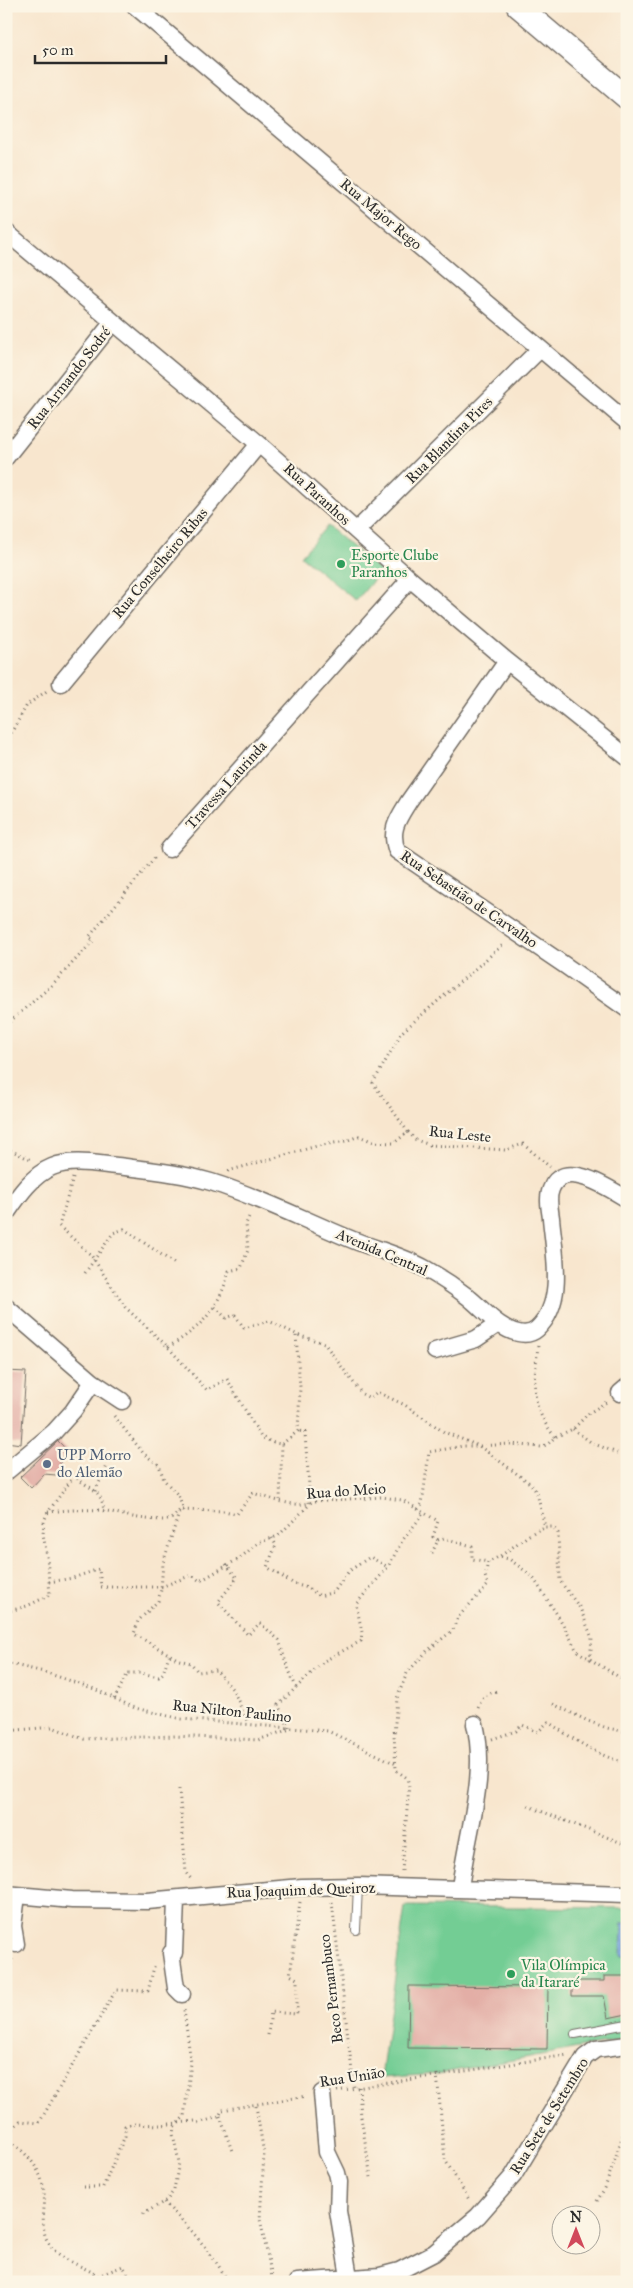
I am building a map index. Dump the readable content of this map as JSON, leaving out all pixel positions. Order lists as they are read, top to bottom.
{
  "streets": {
    "street": [
      "Rua Major Rego",
      "Rua Armando Sodré",
      "Rua Blandina Pires",
      "Rua Paranhos",
      "Rua Conselheiro Ribas",
      "Travessa Laurinda",
      "Rua Sebastião de Carvalho",
      "Avenida Central",
      "Rua Joaquim de Queiroz",
      "Rua Sete de Setembro"
    ],
    "path": [
      "Rua Leste",
      "Rua do Meio",
      "Rua Nilton Paulino",
      "Beco Pernambuco",
      "Rua União"
    ]
  },
  "crossings": [
    ["Rua Major Rego", "Rua Blandina Pires"],
    ["Rua Armando Sodré", "Rua Paranhos"],
    ["Rua Blandina Pires", "Rua Paranhos"],
    ["Rua Paranhos", "Rua Conselheiro Ribas"],
    ["Rua Paranhos", "Travessa Laurinda"],
    ["Rua Paranhos", "Rua Sebastião de Carvalho"],
    ["Rua Leste", "Avenida Central"],
    ["Rua Joaquim de Queiroz", "Beco Pernambuco"],
    ["Beco Pernambuco", "Rua União"],
    ["Rua União", "Rua Sete de Setembro"]
  ],
  "places": ["Esporte Clube Paranhos", "UPP Morro do Alemão", "Vila Olímpica da Itararé"],
  "scale_bar": "50 m",
  "north": "top"
}
